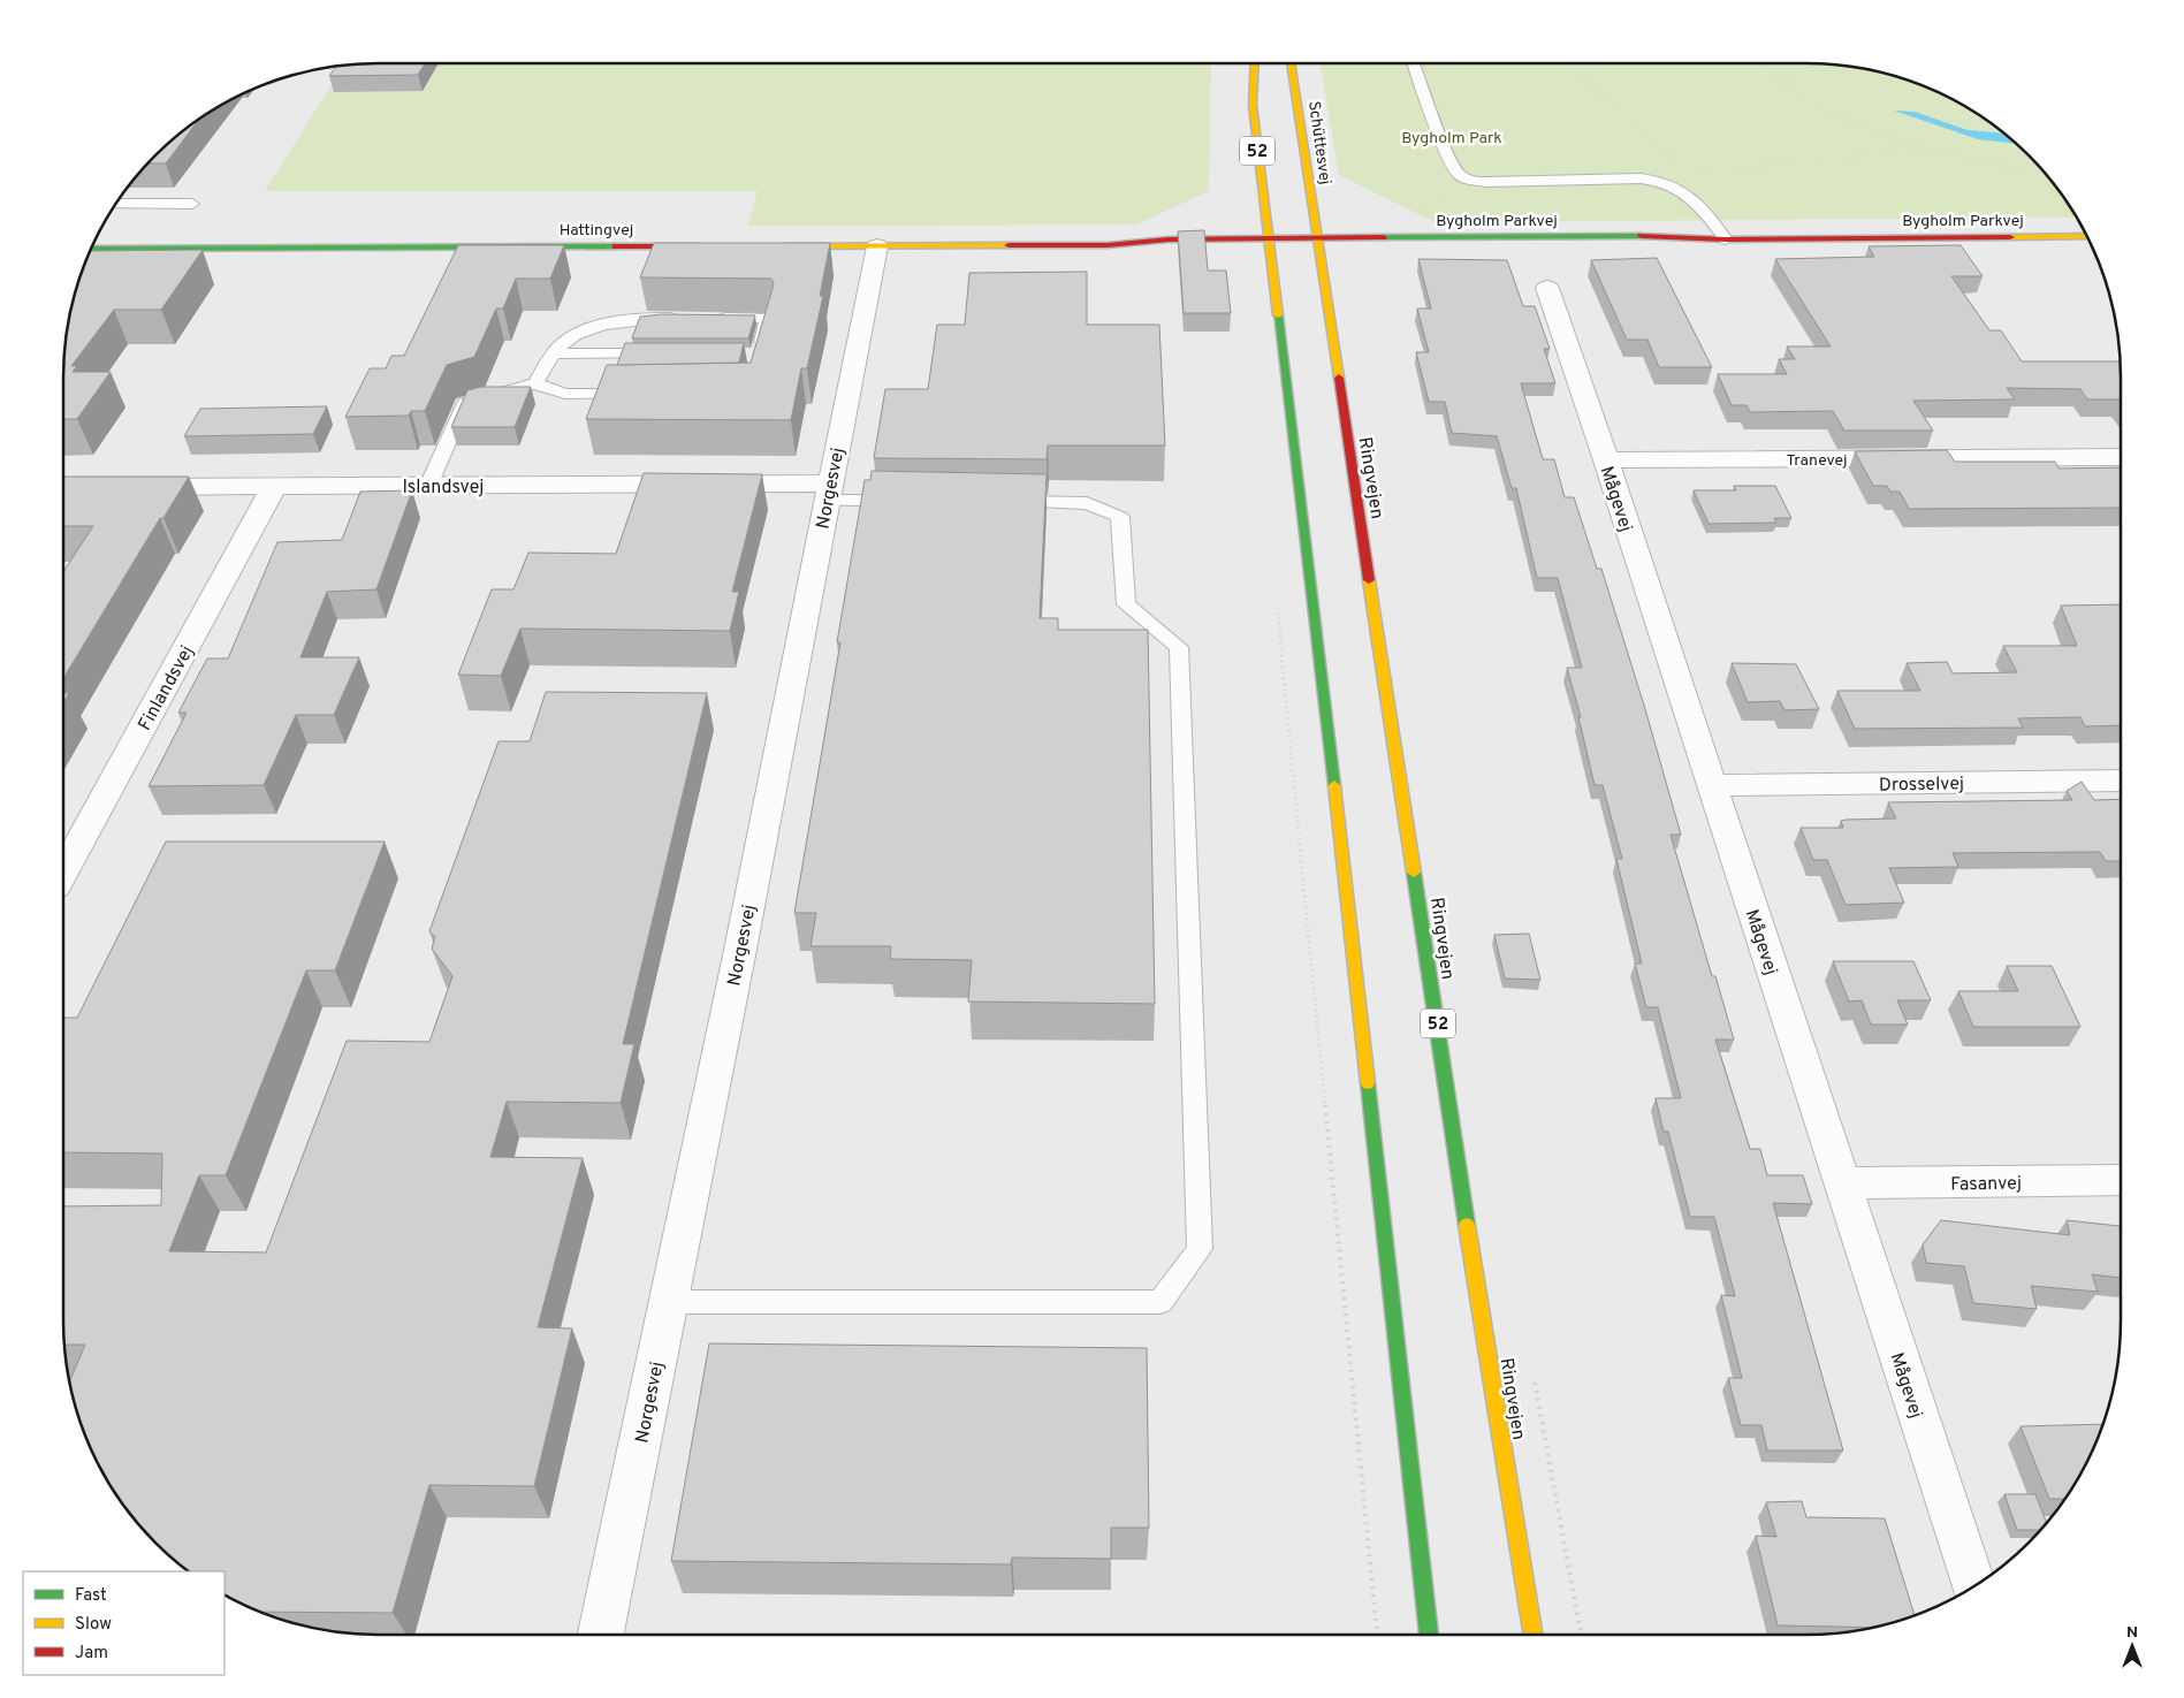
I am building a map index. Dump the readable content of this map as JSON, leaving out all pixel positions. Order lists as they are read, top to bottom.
{
  "streets": {
    "main road": [
      "Schüttesvej",
      "52",
      "Bygholm Parkvej",
      "Hattingvej",
      "Ringvejen"
    ],
    "street": [
      "Tranevej",
      "Islandsvej",
      "Norgesvej",
      "Mågevej",
      "Finlandsvej",
      "Drosselvej",
      "Fasanvej"
    ]
  },
  "crossings": [
    ["Schüttesvej", "Bygholm Parkvej"],
    ["Schüttesvej", "Ringvejen"],
    ["52", "Bygholm Parkvej"],
    ["Bygholm Parkvej", "Ringvejen"],
    ["Tranevej", "Mågevej"],
    ["Islandsvej", "Norgesvej"],
    ["Islandsvej", "Finlandsvej"],
    ["Mågevej", "Drosselvej"],
    ["Mågevej", "Fasanvej"]
  ],
  "parks": ["Bygholm Park"],
  "legend": ["Fast", "Slow", "Jam"],
  "north": "top"
}
